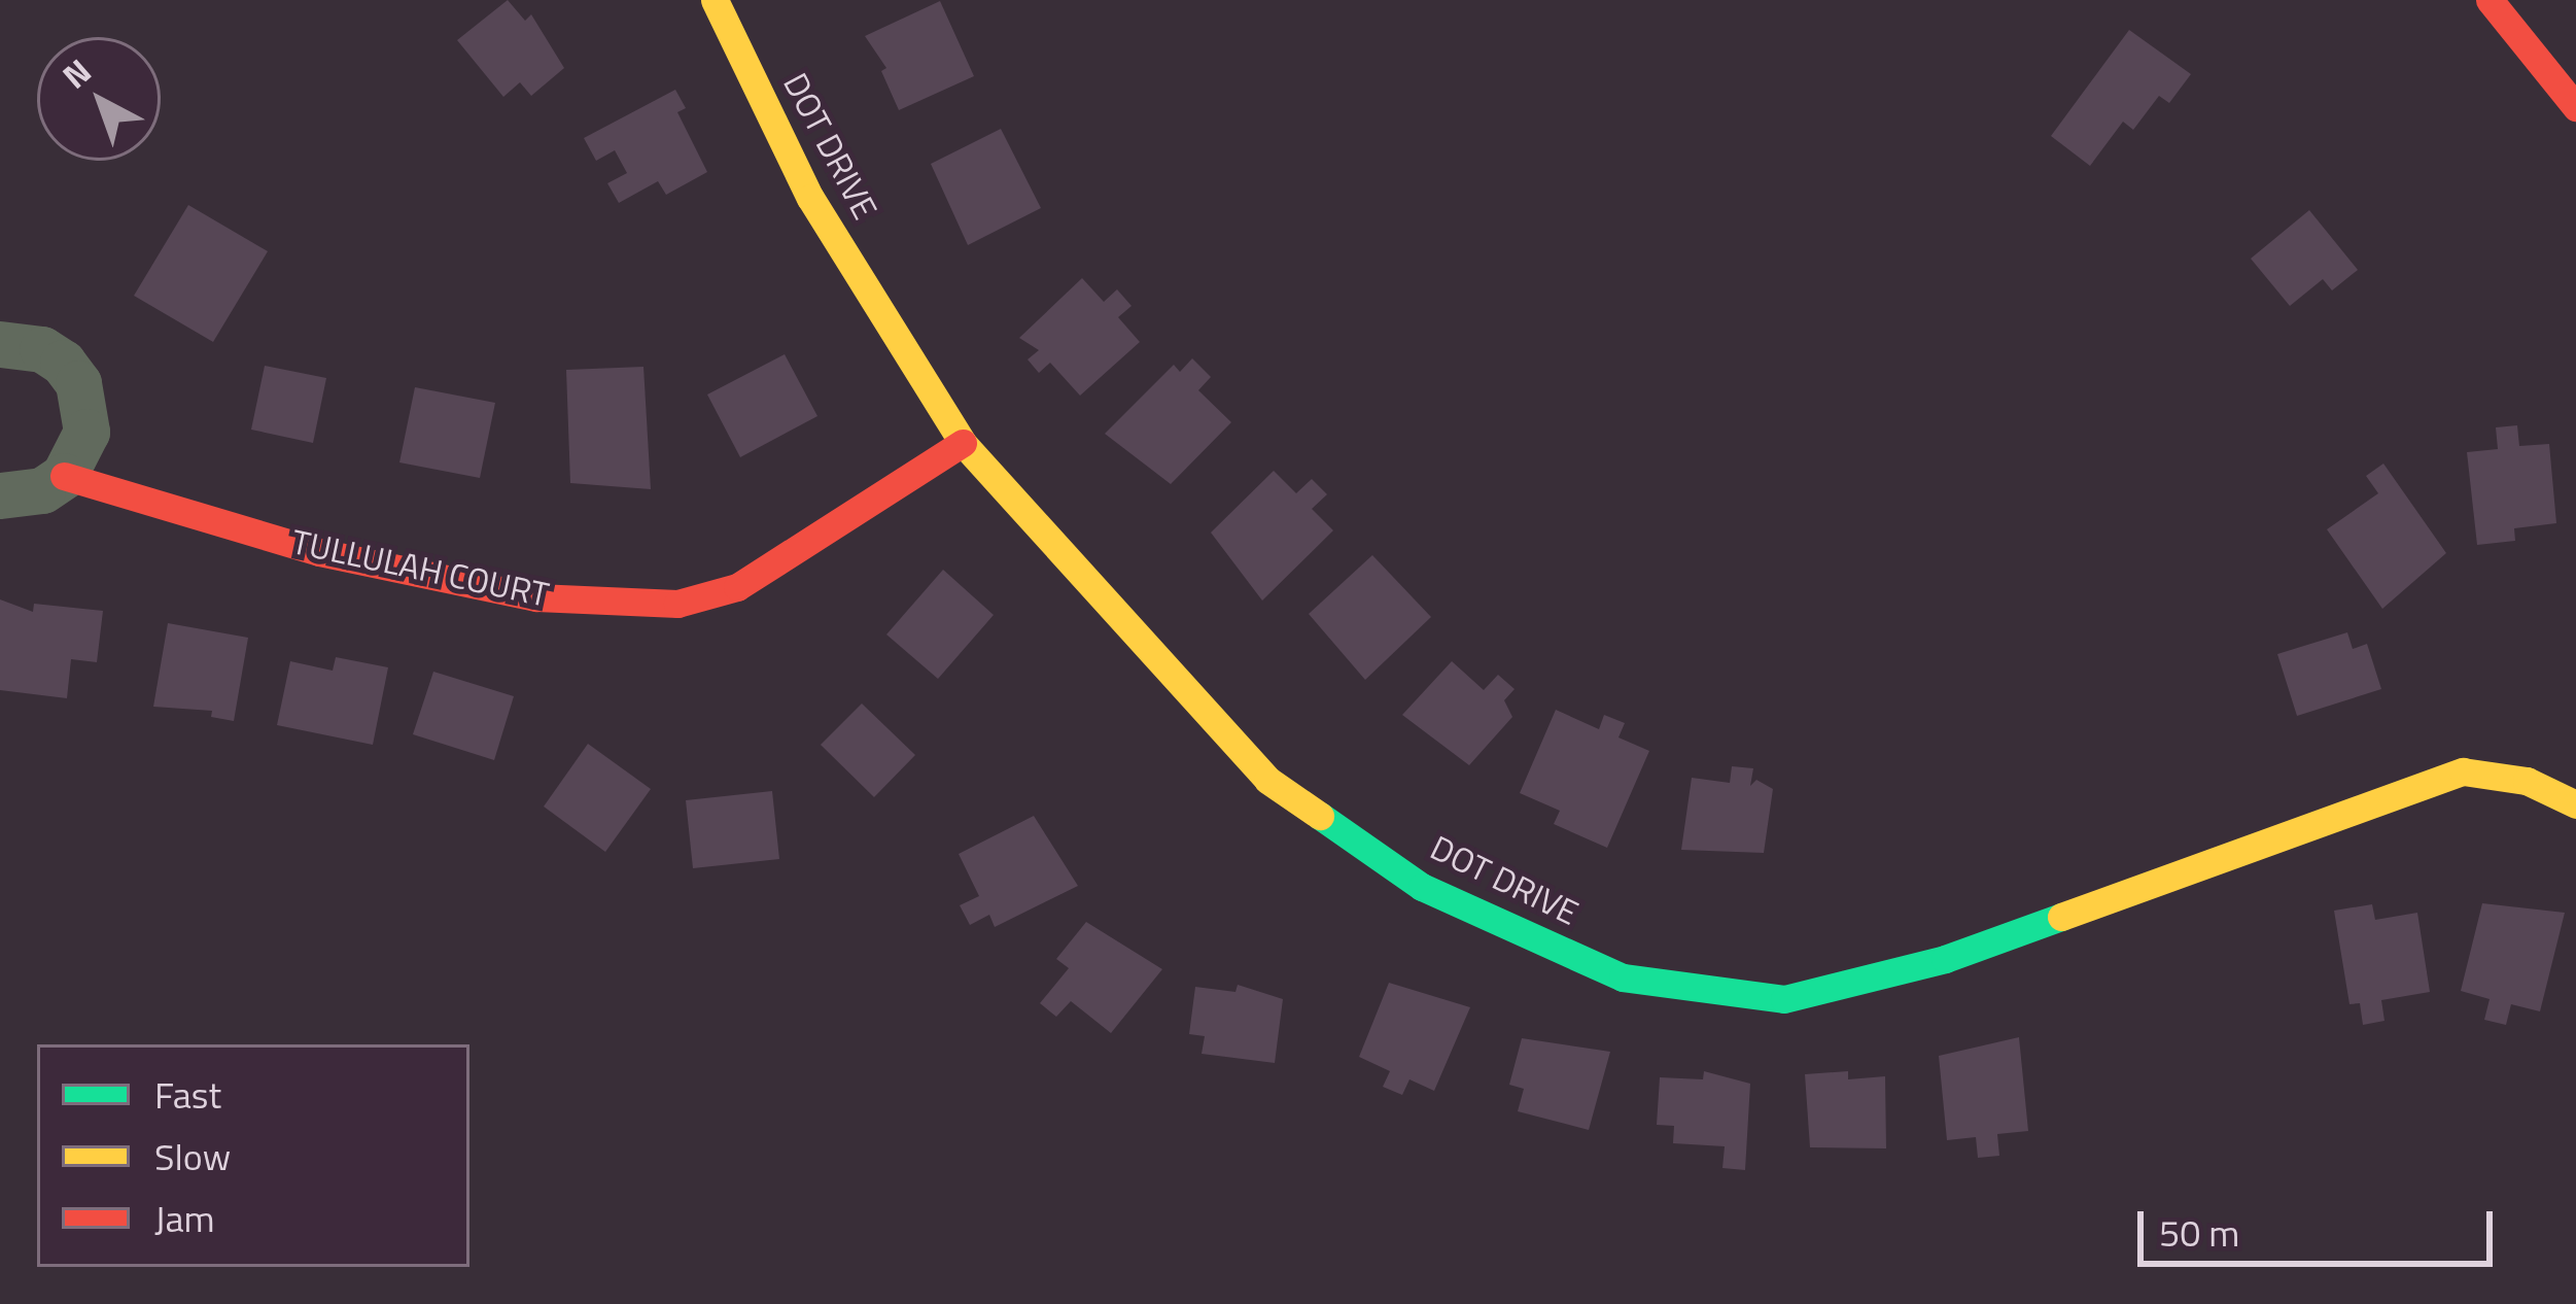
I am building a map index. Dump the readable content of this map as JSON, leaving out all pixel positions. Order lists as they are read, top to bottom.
{
  "streets": {
    "street": ["DOT DRIVE", "TULLULAH COURT"]
  },
  "crossings": [
    ["DOT DRIVE", "TULLULAH COURT"]
  ],
  "legend": ["Fast", "Slow", "Jam"],
  "scale_bar": "50 m",
  "north": "top left"
}
